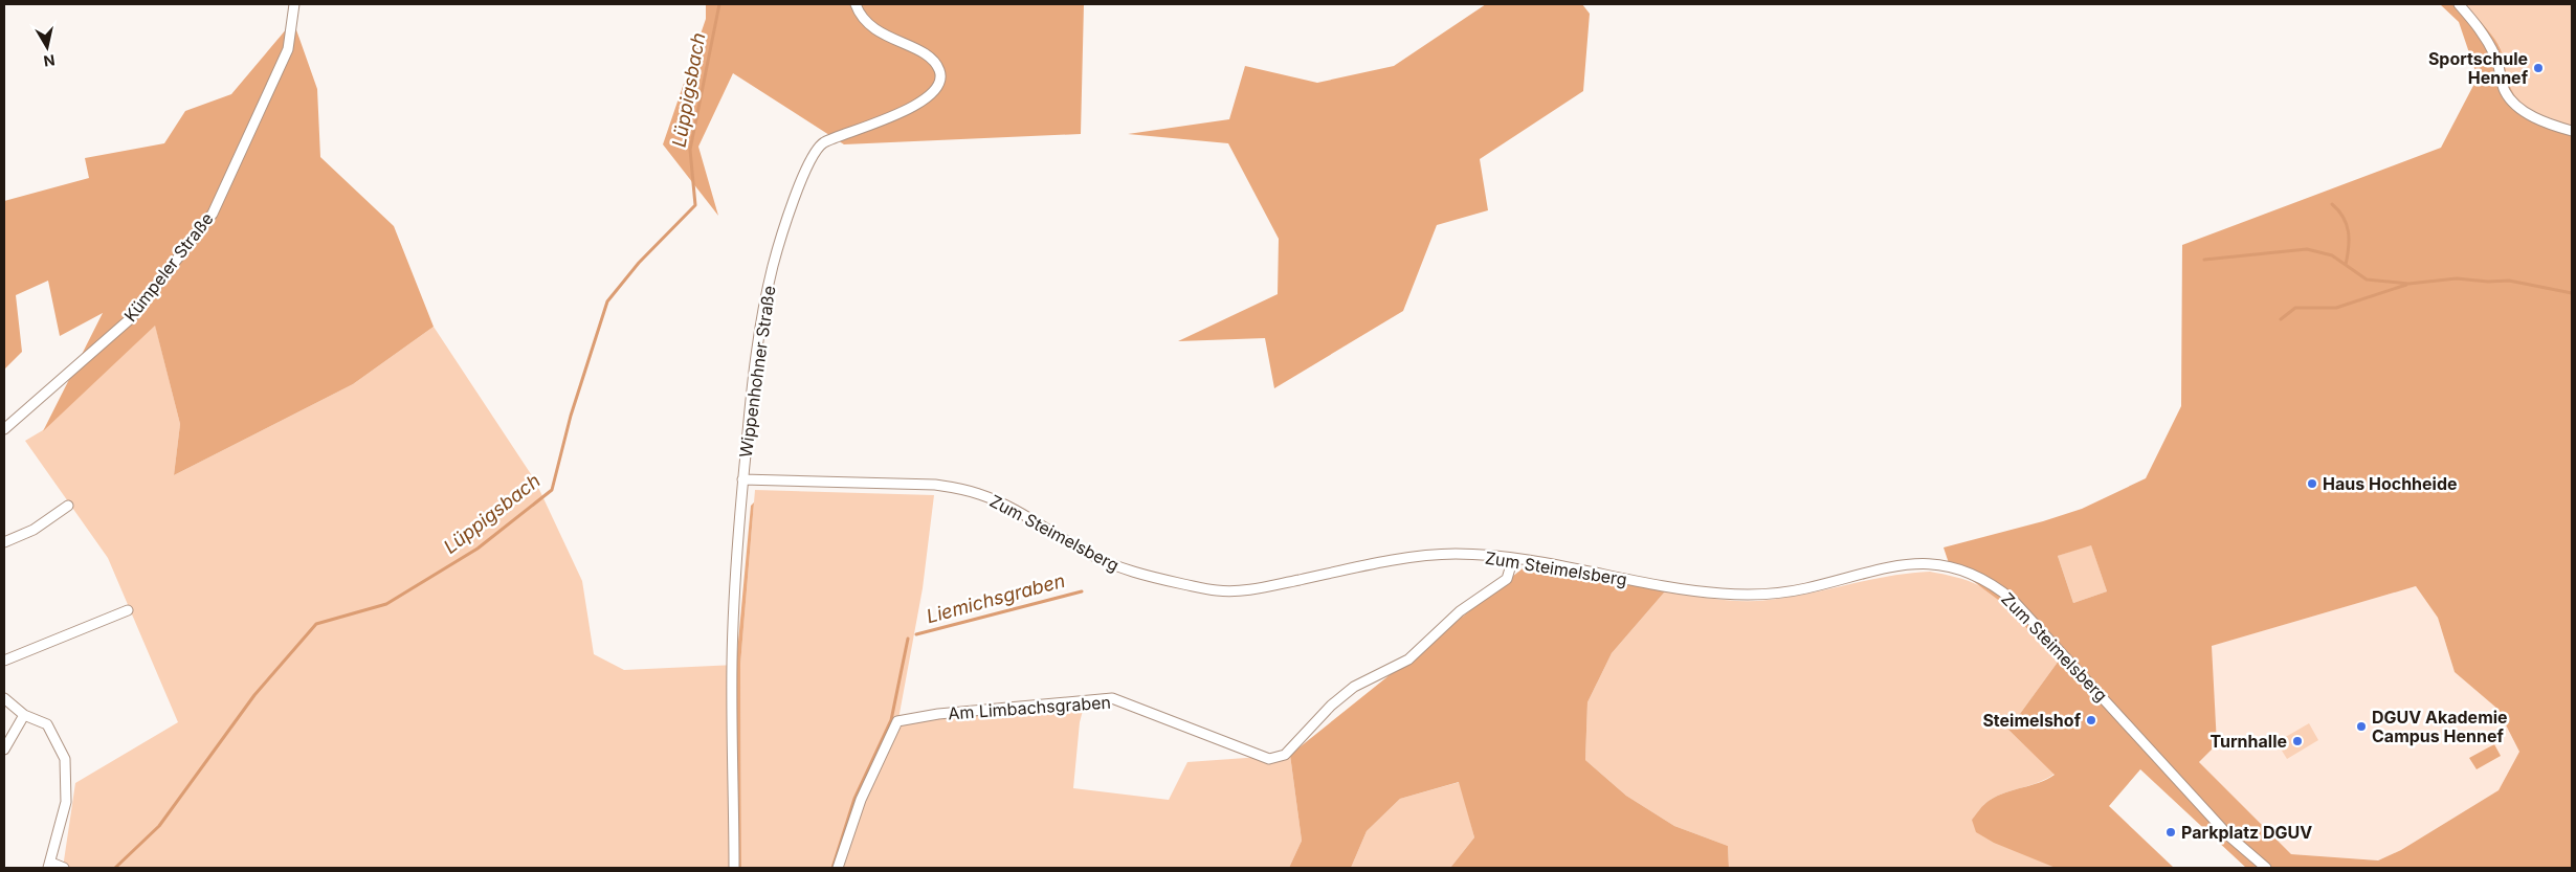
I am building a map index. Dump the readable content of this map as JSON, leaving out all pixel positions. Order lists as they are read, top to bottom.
{
  "streets": {
    "street": [
      "Kümpeler Straße",
      "Wippenhohner Straße",
      "Zum Steimelsberg",
      "Am Limbachsgraben"
    ]
  },
  "crossings": [
    ["Wippenhohner Straße", "Zum Steimelsberg"],
    ["Zum Steimelsberg", "Am Limbachsgraben"]
  ],
  "water": ["Lüppigsbach", "Liemichsgraben"],
  "places": [
    "Sportschule Hennef",
    "Haus Hochheide",
    "Steimelshof",
    "DGUV Akademie Campus Hennef",
    "Turnhalle",
    "Parkplatz DGUV"
  ],
  "north": "bottom"
}
